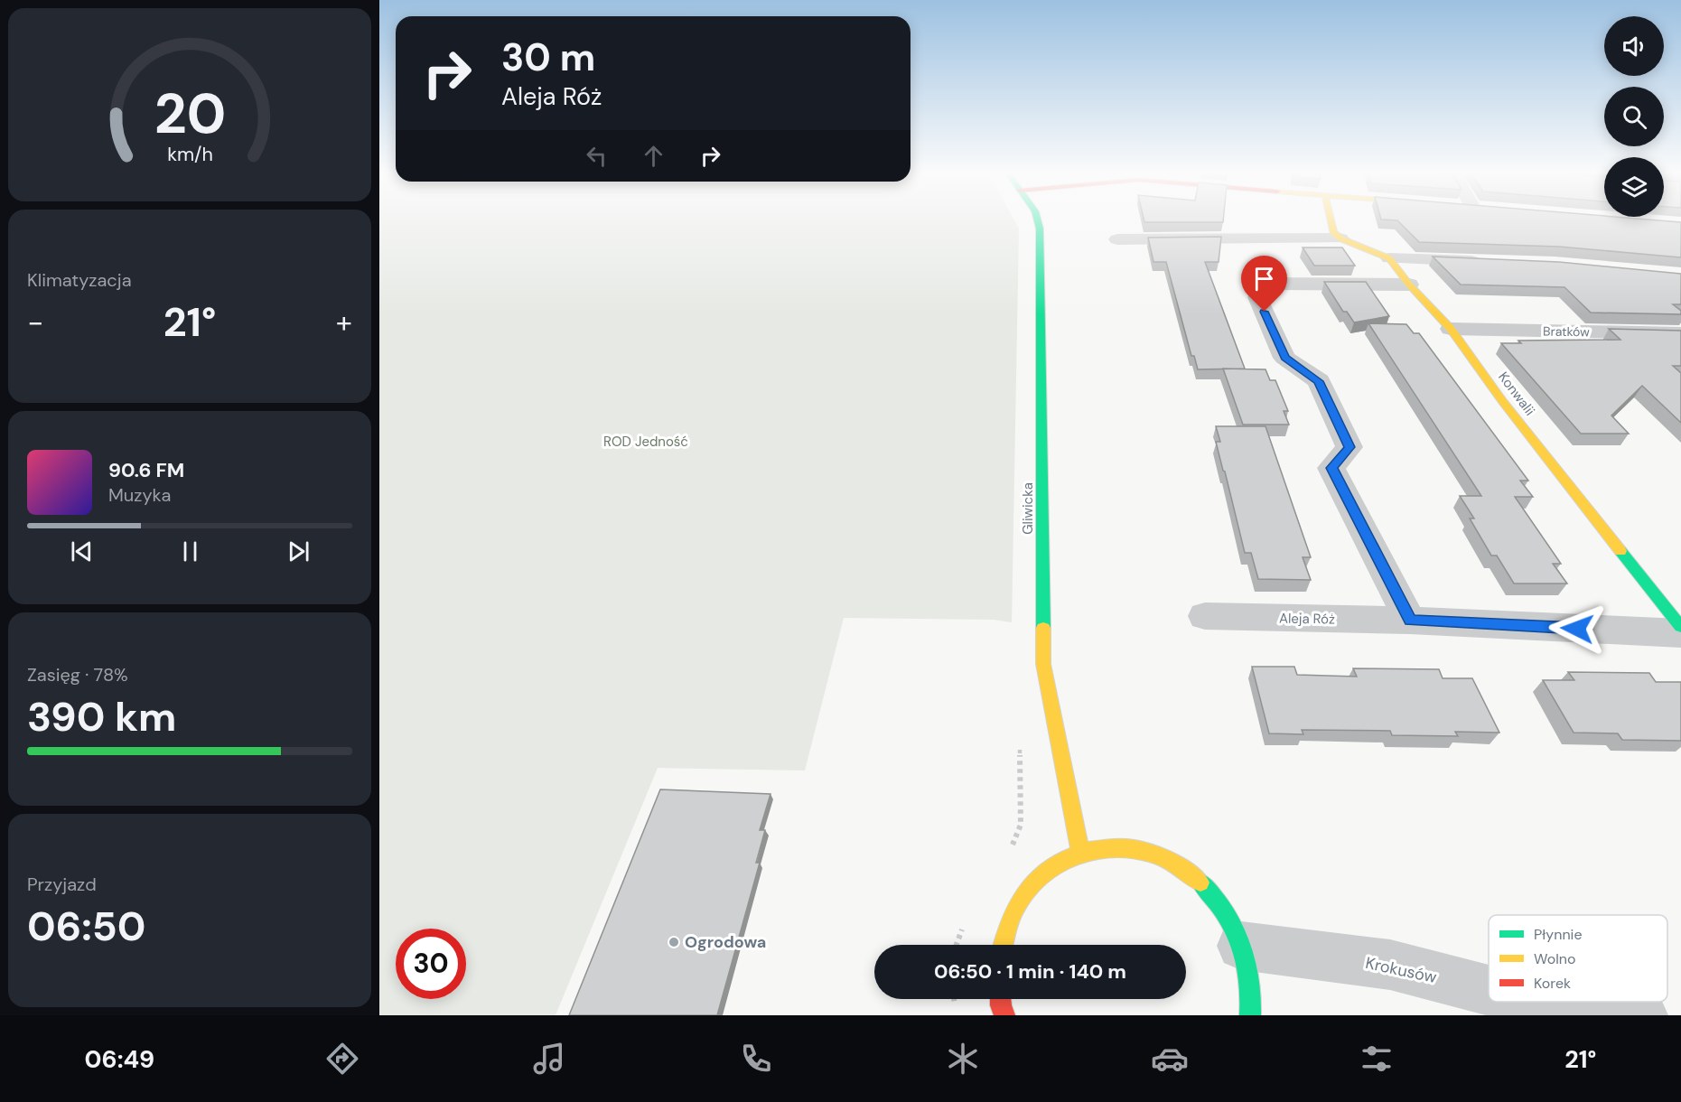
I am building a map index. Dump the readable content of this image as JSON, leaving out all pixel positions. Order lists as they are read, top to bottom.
{
  "streets": {
    "street": [
      "Bratków",
      "Konwalii",
      "Gliwicka",
      "Aleja Róż",
      "Krokusów"
    ]
  },
  "crossings": [
    ["Bratków", "Konwalii"]
  ],
  "parks": ["ROD Jedność"],
  "places": ["Ogrodowa"],
  "legend": ["Płynnie", "Wolno", "Korek"],
  "page": {
    "turn": ["30 m", "Aleja Róż"],
    "tile": [
      "Klimatyzacja",
      ["Zasięg · 78%", "390 km"],
      ["Przyjazd", "06:50"]
    ],
    "heat": ["−", "21°", "+"],
    "song": ["90.6 FM", "Muzyka"],
    "limit": "30",
    "trip": "06:50 · 1 min · 140 m",
    "tabs": ["06:49", "21°"],
    "gauge": ["20", "km/h"]
  }
}
